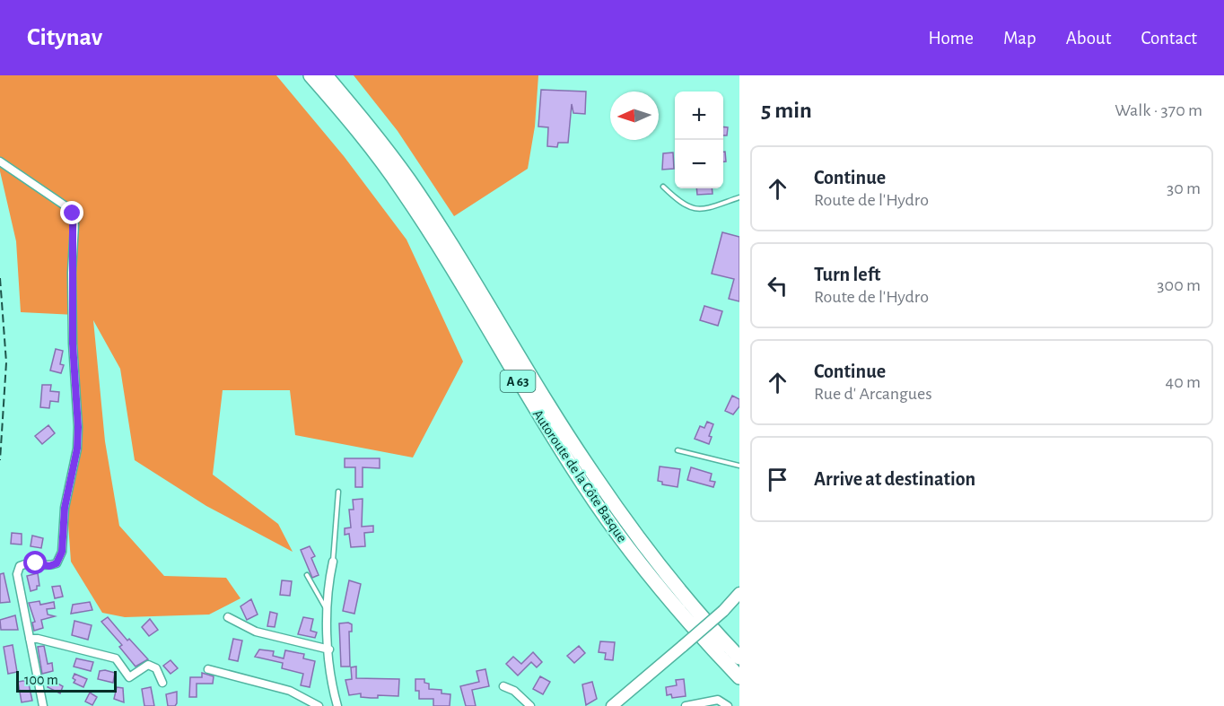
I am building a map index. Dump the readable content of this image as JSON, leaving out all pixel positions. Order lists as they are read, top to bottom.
{
  "streets": {
    "highway": ["A 63", "Autoroute de la Côte Basque"]
  },
  "scale_bar": "100 m",
  "north": "left",
  "page": {
    "header": "Citynav",
    "nav": [
      "Home",
      "Map",
      "About",
      "Contact"
    ],
    "heading": ["5 min", "Walk · 370 m"],
    "map_buttons": ["+", "−"],
    "list": [
      ["Continue", "Route de l'Hydro", "30 m"],
      ["Turn left", "Route de l'Hydro", "300 m"],
      ["Continue", "Rue d' Arcangues", "40 m"],
      "Arrive at destination"
    ],
    "scale": "100 m"
  }
}
